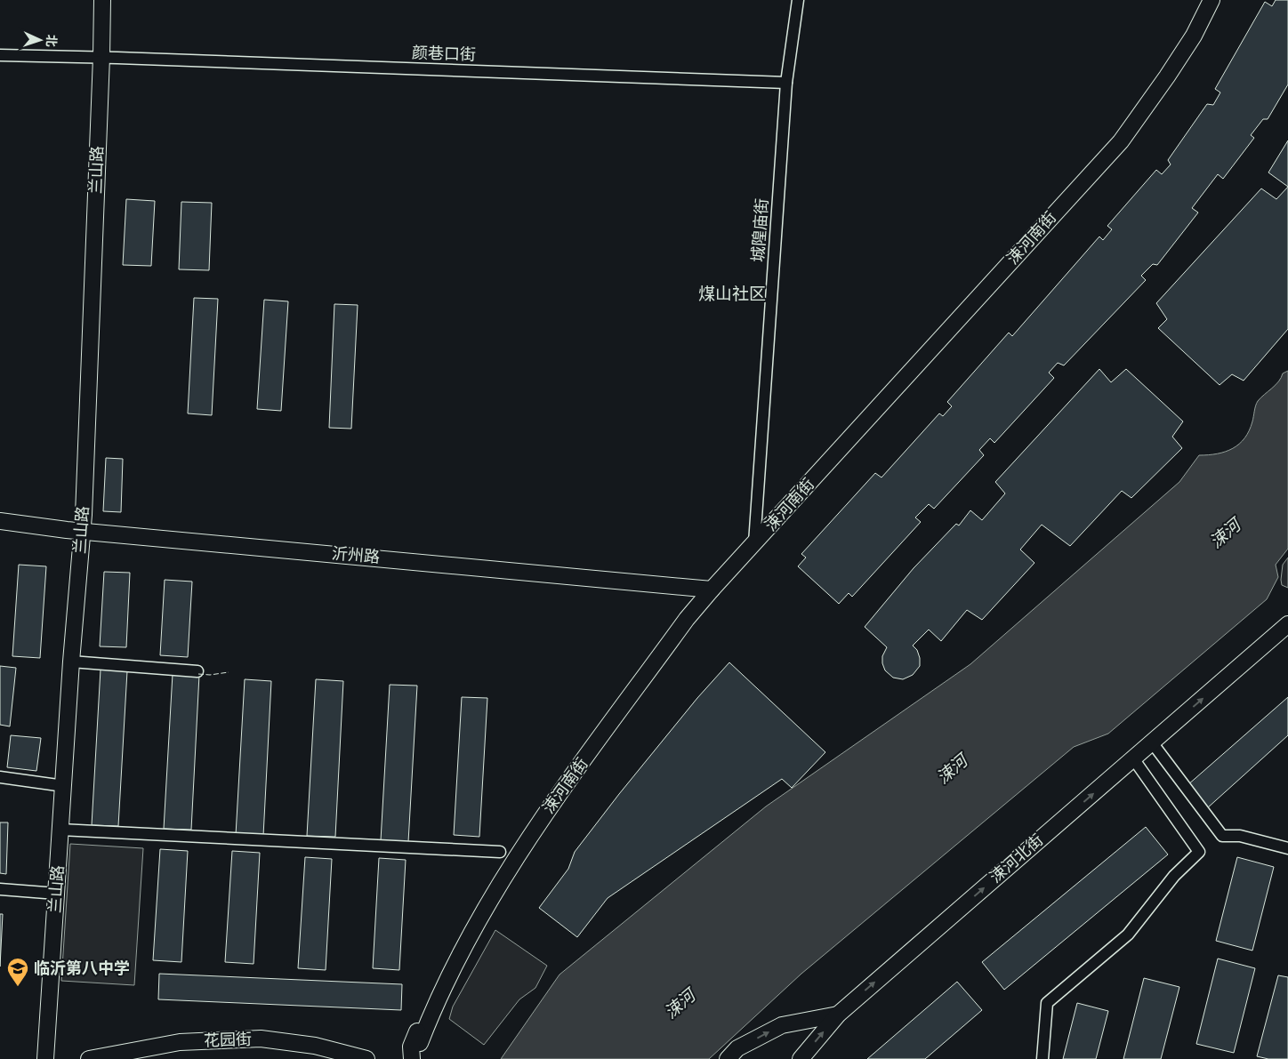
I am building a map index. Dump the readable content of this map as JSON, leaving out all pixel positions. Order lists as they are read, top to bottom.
{
  "streets": {
    "main road": [
      "兰山路",
      "涑河南街",
      "沂州路",
      "涑河北街",
      "花园街"
    ],
    "street": ["颜巷口街", "城隍庙街"]
  },
  "crossings": [
    ["颜巷口街", "兰山路"],
    ["颜巷口街", "城隍庙街"],
    ["兰山路", "沂州路"],
    ["城隍庙街", "涑河南街"],
    ["涑河南街", "沂州路"]
  ],
  "one_way": ["涑河北街"],
  "districts": ["煤山社区"],
  "water": ["涑河"],
  "places": {
    "school or university": ["临沂第八中学"]
  },
  "north": "right"
}
